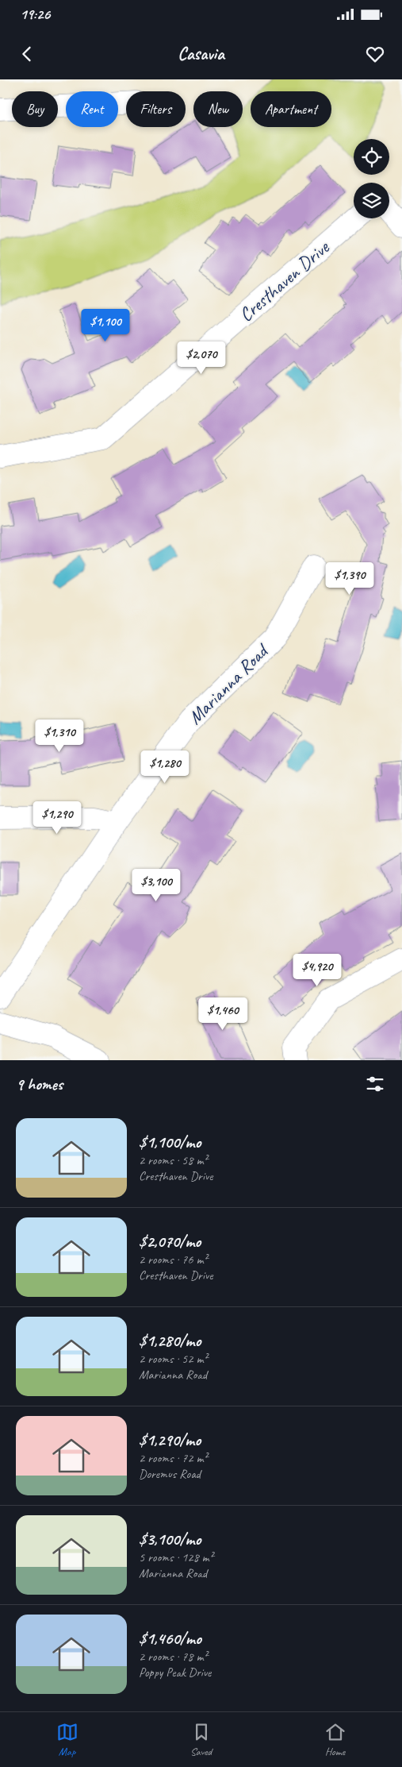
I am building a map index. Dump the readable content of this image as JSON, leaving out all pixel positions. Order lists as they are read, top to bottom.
{
  "streets": {
    "street": ["Cresthaven Drive", "Marianna Road"]
  },
  "page": {
    "status": "19:26",
    "header": "Casavia",
    "chip": [
      "Buy",
      "Rent",
      "Filters",
      "New",
      "Apartment"
    ],
    "price": [
      "$1,100",
      "$2,070",
      "$1,390",
      "$1,310",
      "$1,280",
      "$1,290",
      "$3,100",
      "$4,920",
      "$1,460"
    ],
    "heading": "9 homes",
    "list": [
      {
        "name": "$1,100/mo",
        "note": "2 rooms · 58 m² · Cresthaven Drive"
      },
      {
        "name": "$2,070/mo",
        "note": "2 rooms · 76 m² · Cresthaven Drive"
      },
      {
        "name": "$1,280/mo",
        "note": "2 rooms · 52 m² · Marianna Road"
      },
      {
        "name": "$1,290/mo",
        "note": "2 rooms · 72 m² · Doremus Road"
      },
      {
        "name": "$3,100/mo",
        "note": "5 rooms · 128 m² · Marianna Road"
      },
      {
        "name": "$1,460/mo",
        "note": "2 rooms · 78 m² · Poppy Peak Drive"
      }
    ],
    "tabs": ["Map", "Saved", "Home"]
  }
}
